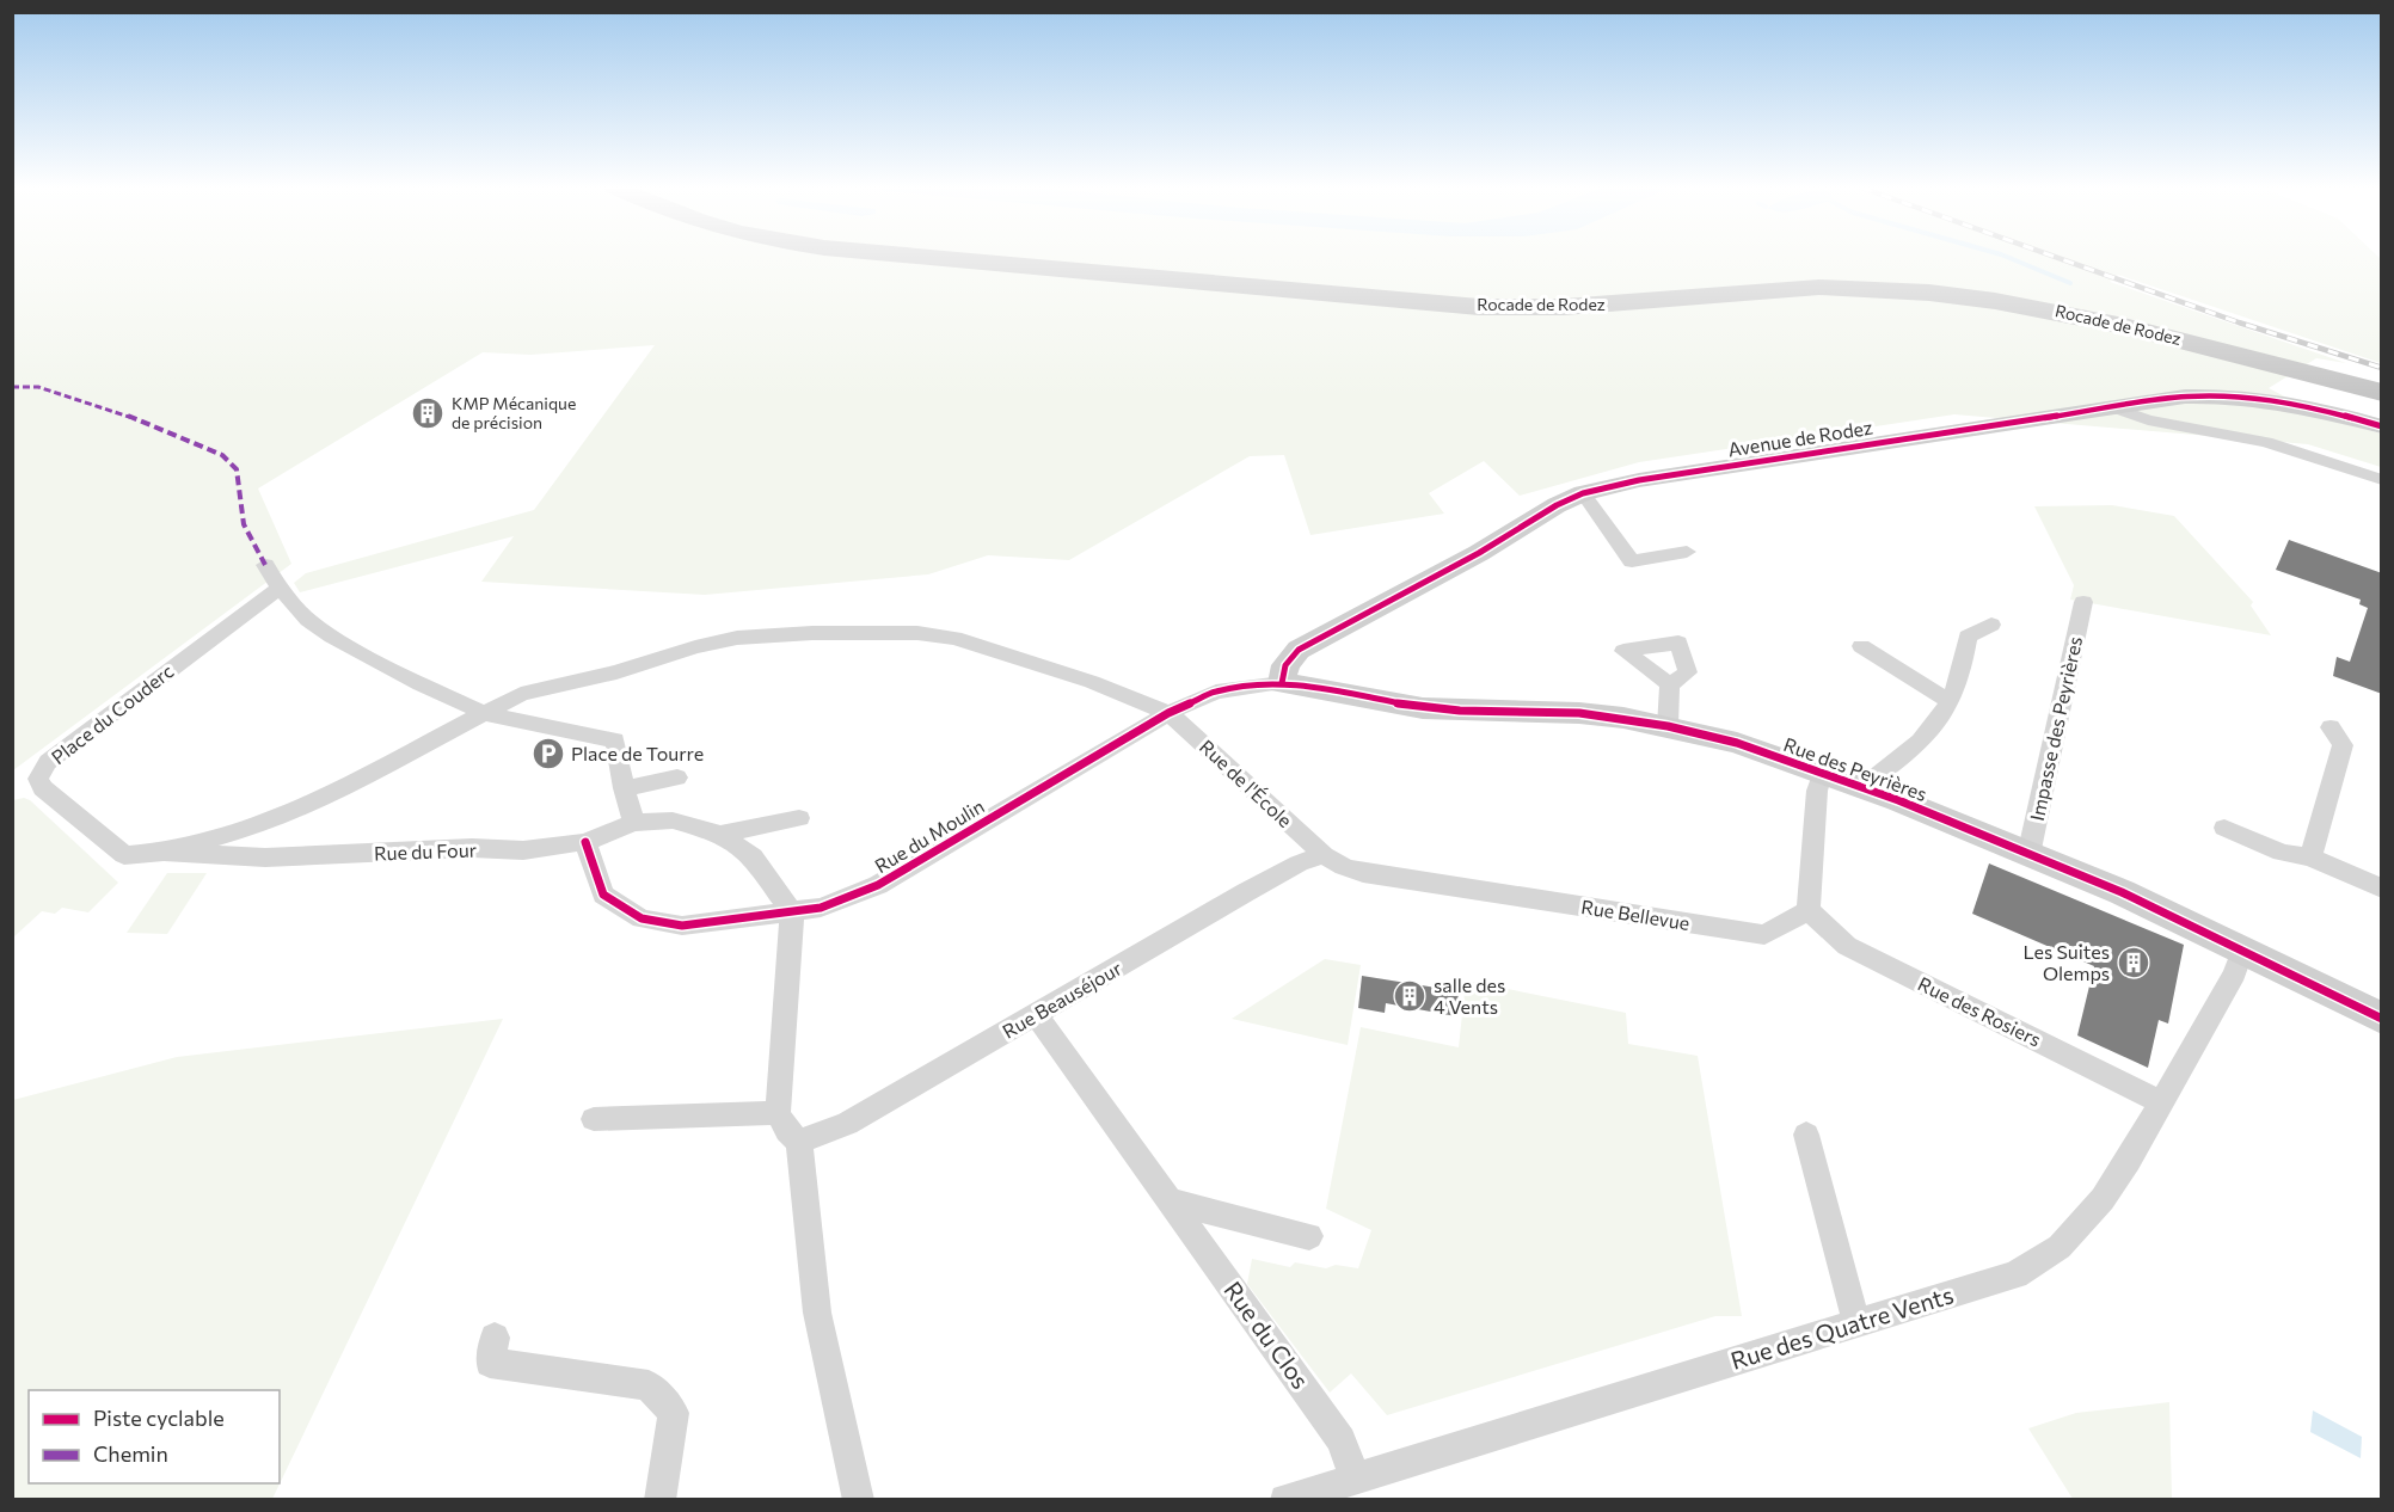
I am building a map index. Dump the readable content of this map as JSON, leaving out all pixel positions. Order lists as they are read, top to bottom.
{
  "streets": {
    "highway": ["Rocade de Rodez"],
    "street": [
      "Avenue de Rodez",
      "Place du Couderc",
      "Impasse des Peyrières",
      "Rue des Peyrières",
      "Rue de l'École",
      "Rue du Moulin",
      "Rue du Four",
      "Rue Bellevue",
      "Rue Beauséjour",
      "Rue des Rosiers",
      "Rue des Quatre Vents",
      "Rue du Clos"
    ]
  },
  "crossings": [
    ["Avenue de Rodez", "Rue des Peyrières"],
    ["Avenue de Rodez", "Rue du Moulin"],
    ["Place du Couderc", "Rue de l'École"],
    ["Place du Couderc", "Rue du Moulin"],
    ["Place du Couderc", "Rue du Four"],
    ["Impasse des Peyrières", "Rue des Peyrières"],
    ["Rue des Peyrières", "Rue du Moulin"],
    ["Rue des Peyrières", "Rue des Quatre Vents"],
    ["Rue de l'École", "Rue du Moulin"],
    ["Rue de l'École", "Rue Bellevue"],
    ["Rue de l'École", "Rue Beauséjour"],
    ["Rue du Moulin", "Rue du Four"],
    ["Rue Bellevue", "Rue Beauséjour"],
    ["Rue Bellevue", "Rue des Rosiers"],
    ["Rue Beauséjour", "Rue du Clos"],
    ["Rue des Rosiers", "Rue des Quatre Vents"],
    ["Rue des Quatre Vents", "Rue du Clos"]
  ],
  "places": {
    "building": ["KMP Mécanique de précision", "Les Suites Olemps", "salle des 4 Vents"],
    "parking": ["Place de Tourre"]
  },
  "legend": ["Piste cyclable", "Chemin"]
}
